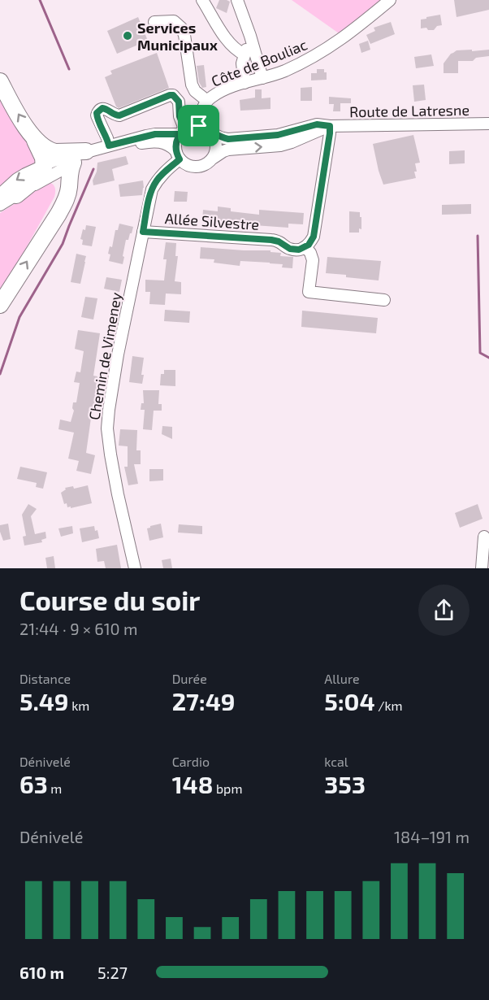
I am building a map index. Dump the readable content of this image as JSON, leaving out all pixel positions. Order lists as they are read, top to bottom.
{
  "streets": {
    "street": [
      "Côte de Bouliac",
      "Route de Latresne",
      "Allée Silvestre",
      "Chemin de Vimeney"
    ]
  },
  "crossings": [
    ["Côte de Bouliac", "Route de Latresne"],
    ["Côte de Bouliac", "Chemin de Vimeney"],
    ["Route de Latresne", "Chemin de Vimeney"],
    ["Allée Silvestre", "Chemin de Vimeney"]
  ],
  "places": ["Services Municipaux"],
  "page": {
    "heading": ["Course du soir", "21:44 · 9 × 610 m"],
    "stats": [
      ["Distance", "5.49 km"],
      ["Durée", "27:49"],
      ["Allure", "5:04 /km"],
      ["Dénivelé", "63 m"],
      ["Cardio", "148 bpm"],
      ["kcal", "353"]
    ],
    "chart": ["Dénivelé", "184–191 m"],
    "list": [
      {
        "name": "610 m",
        "note": "5:27"
      }
    ]
  }
}
